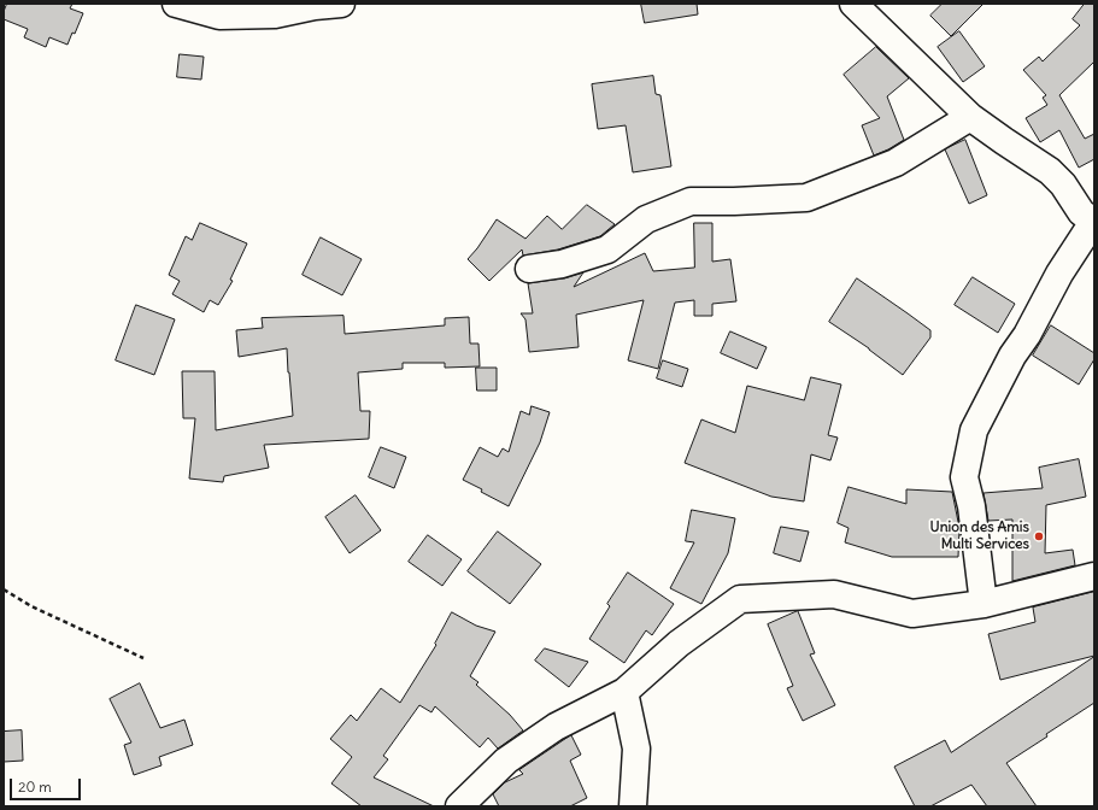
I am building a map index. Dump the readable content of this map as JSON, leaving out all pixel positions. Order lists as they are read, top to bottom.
{
  "places": ["Union des Amis Multi Services"],
  "scale_bar": "20 m"
}
